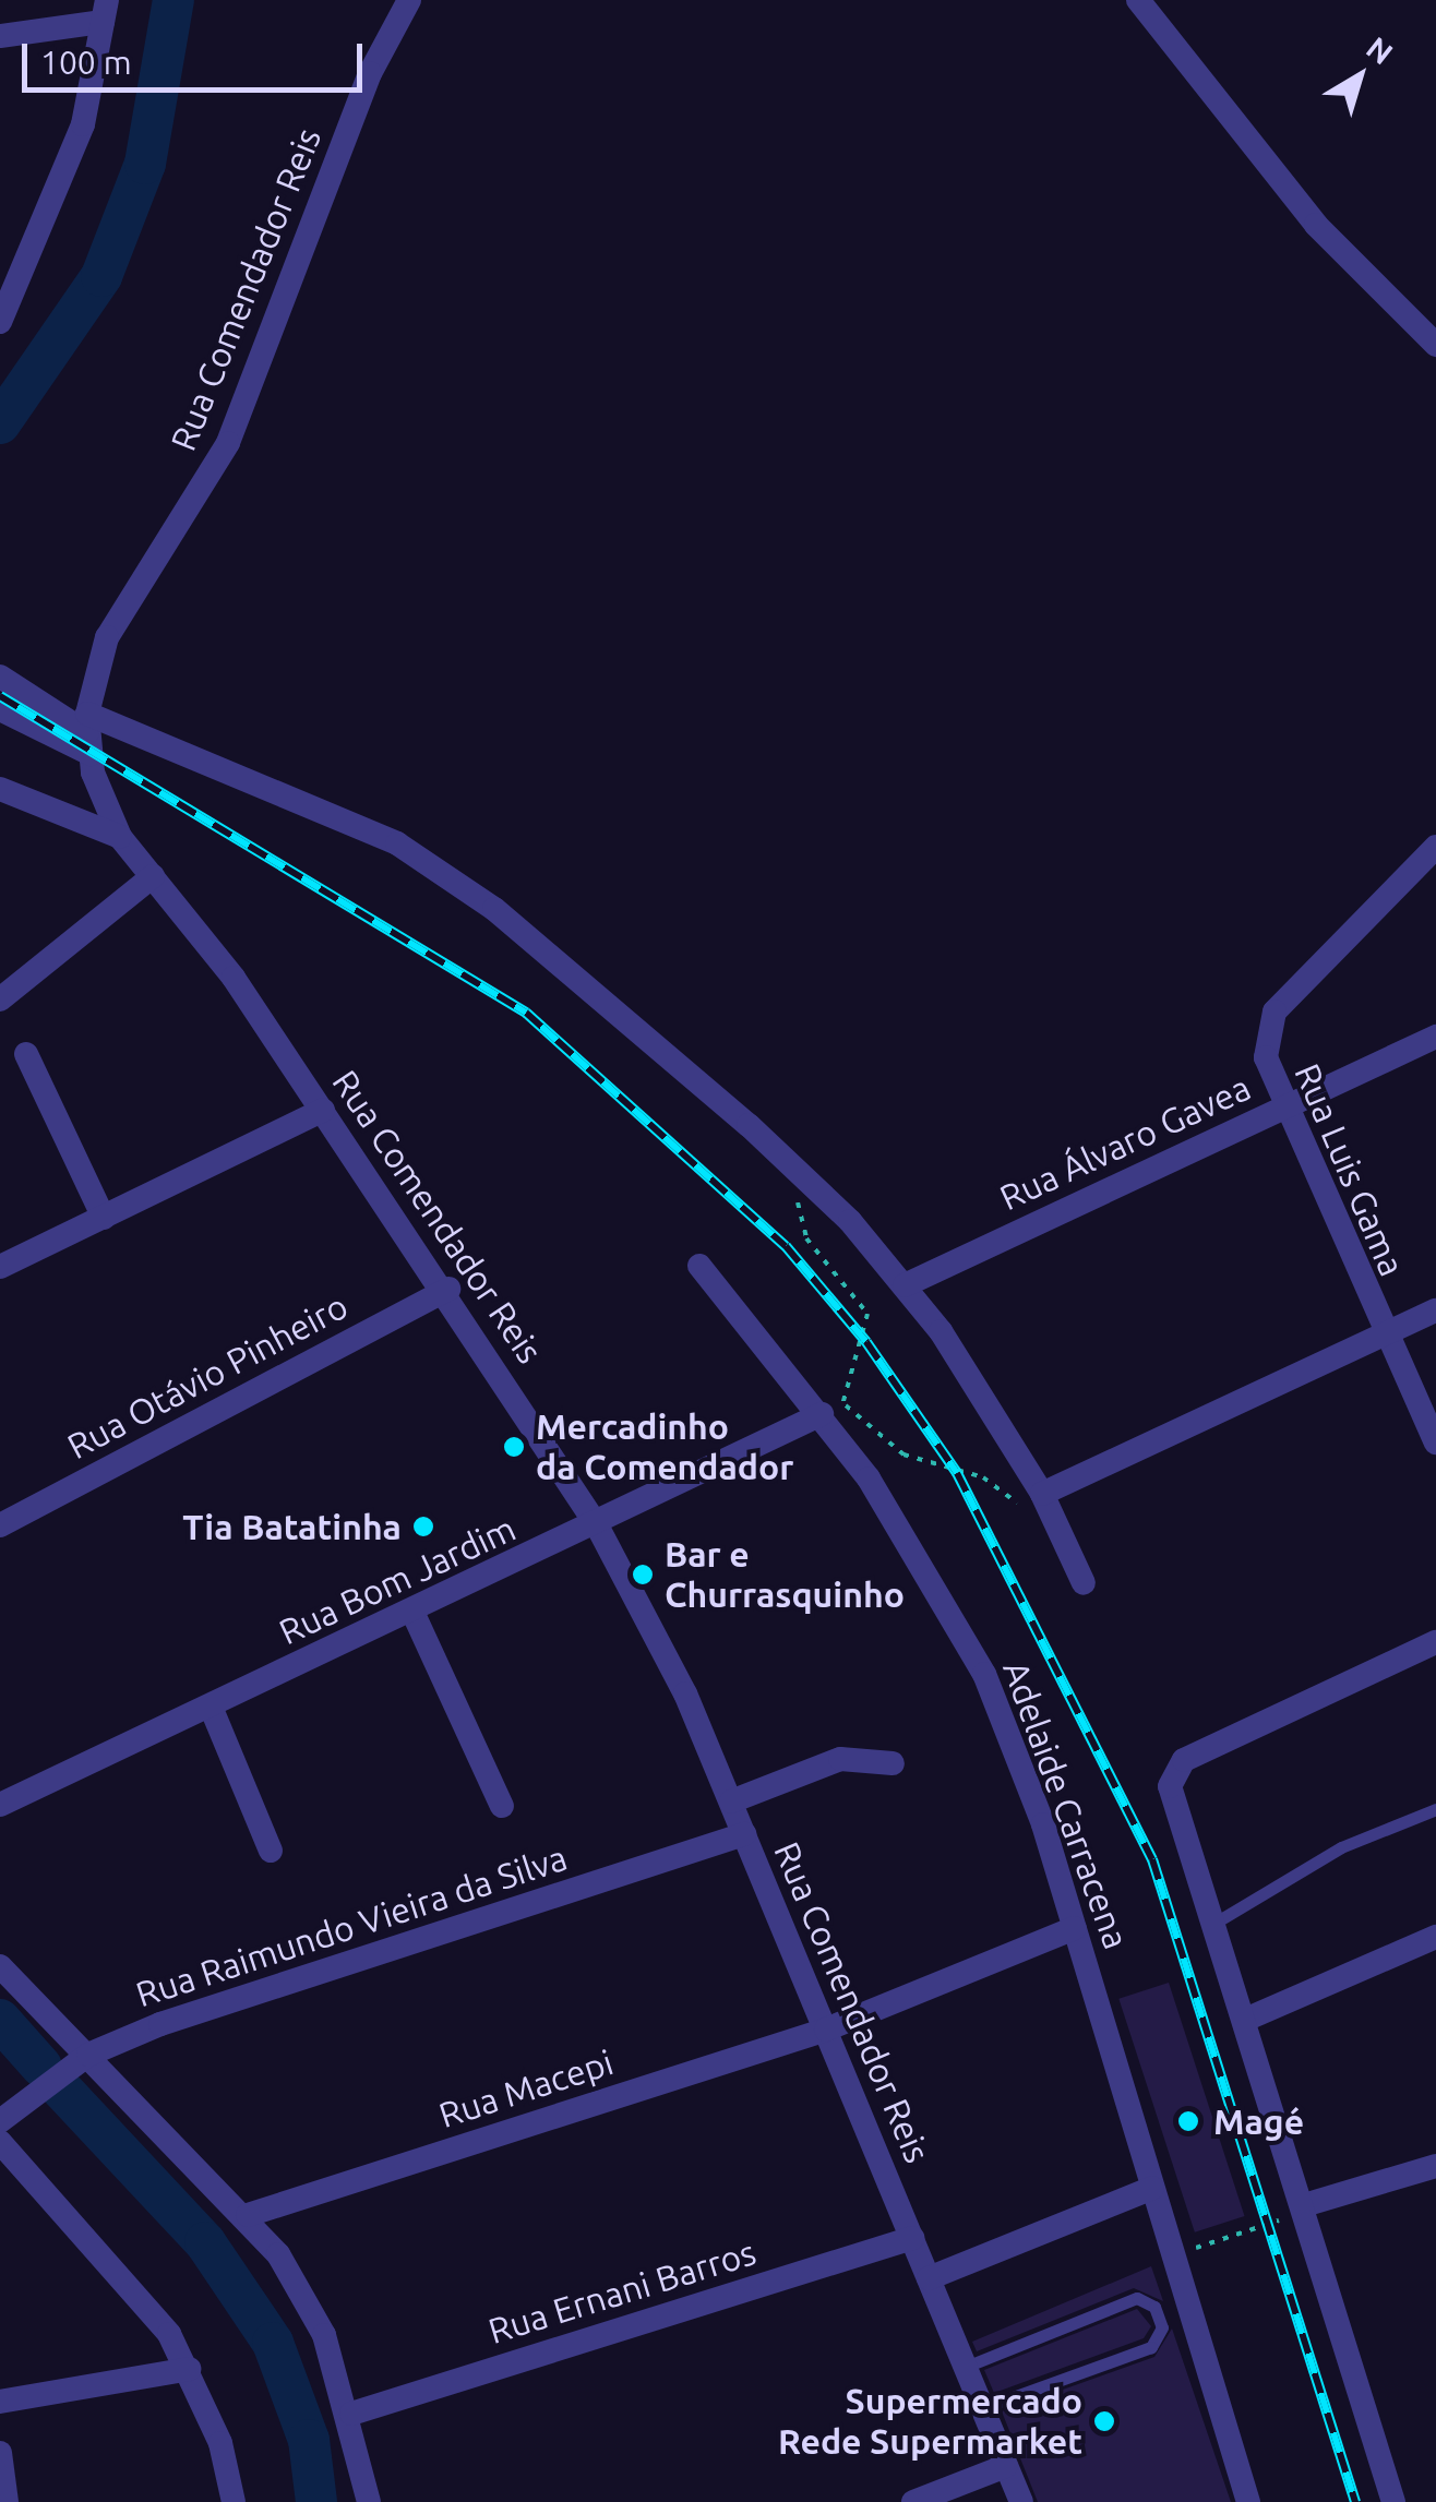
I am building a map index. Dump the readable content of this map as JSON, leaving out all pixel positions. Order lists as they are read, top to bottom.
{
  "streets": {
    "street": [
      "Rua Comendador Reis",
      "Rua Álvaro Gavea",
      "Rua Luis Gama",
      "Rua Otávio Pinheiro",
      "Rua Bom Jardim",
      "Adelaide Carracena",
      "Rua Raimundo Vieira da Silva",
      "Rua Macepi",
      "Rua Ernani Barros"
    ]
  },
  "crossings": [
    ["Rua Comendador Reis", "Rua Otávio Pinheiro"],
    ["Rua Comendador Reis", "Rua Bom Jardim"],
    ["Rua Comendador Reis", "Rua Raimundo Vieira da Silva"],
    ["Rua Comendador Reis", "Rua Macepi"],
    ["Rua Comendador Reis", "Rua Ernani Barros"],
    ["Rua Álvaro Gavea", "Rua Luis Gama"],
    ["Rua Bom Jardim", "Adelaide Carracena"],
    ["Adelaide Carracena", "Rua Macepi"]
  ],
  "places": [
    "Mercadinho da Comendador",
    "Tia Batatinha",
    "Bar e Churrasquinho",
    "Magé",
    "Supermercado Rede Supermarket"
  ],
  "scale_bar": "100 m",
  "north": "top right"
}
